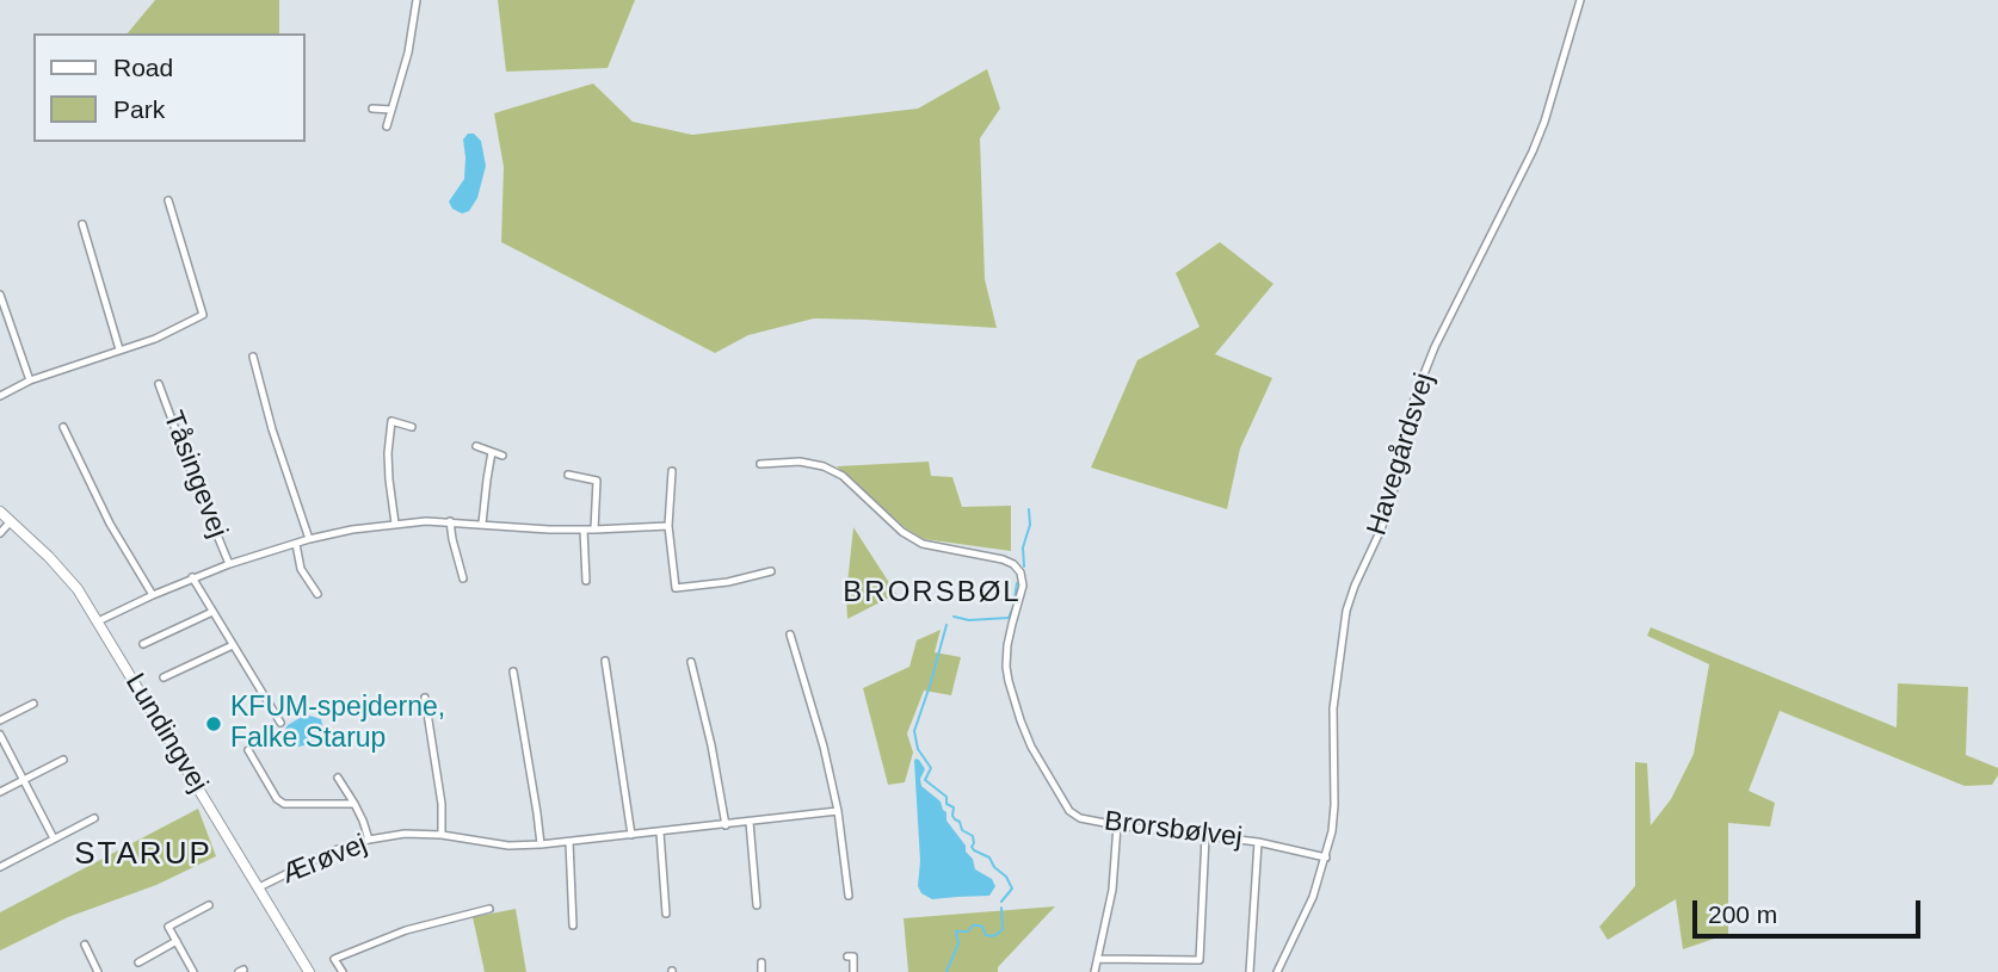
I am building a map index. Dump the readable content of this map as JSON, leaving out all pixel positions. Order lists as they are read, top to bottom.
{
  "streets": {
    "street": [
      "Havegårdsvej",
      "Tåsingevej",
      "Lundingvej",
      "Brorsbølvej",
      "Ærøvej"
    ]
  },
  "crossings": [
    ["Havegårdsvej", "Brorsbølvej"],
    ["Tåsingevej", "Lundingvej"],
    ["Lundingvej", "Ærøvej"]
  ],
  "districts": ["BRORSBØL", "STARUP"],
  "places": ["KFUM-spejderne, Falke Starup"],
  "legend": ["Road", "Park"],
  "scale_bar": "200 m"
}
